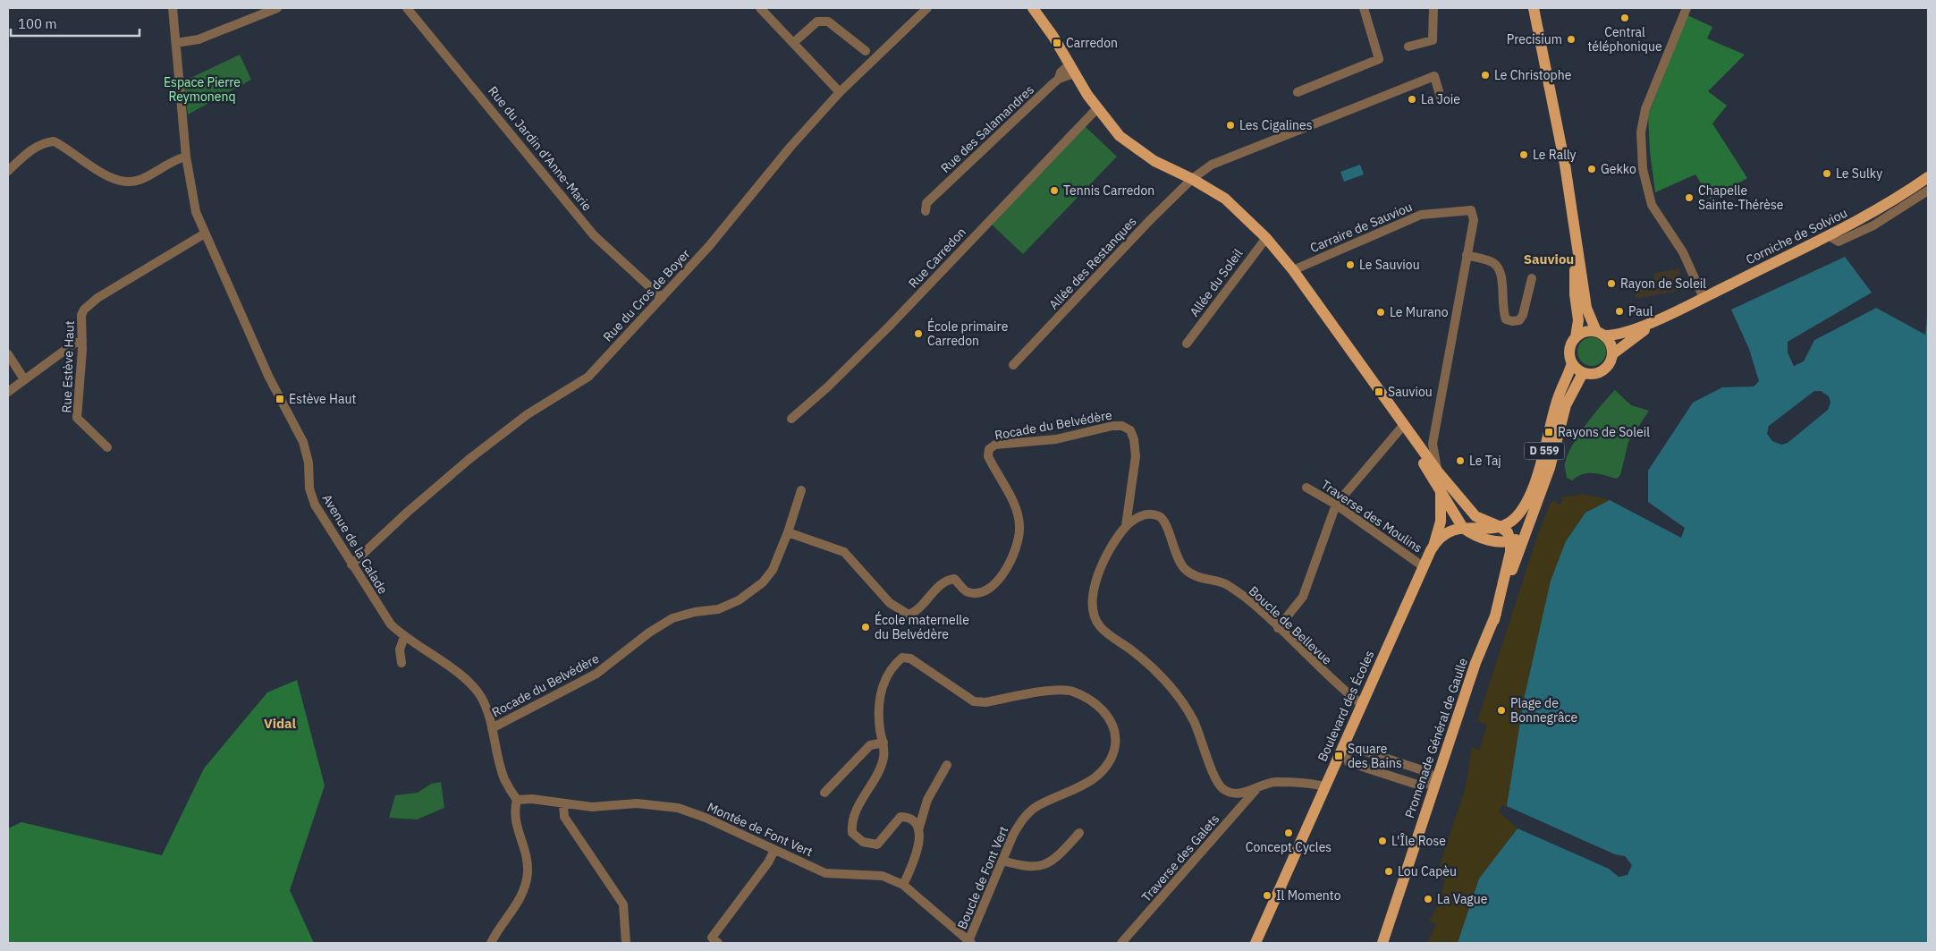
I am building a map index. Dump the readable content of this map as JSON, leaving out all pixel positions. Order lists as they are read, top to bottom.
{
  "streets": {
    "main road": [
      "Corniche de Solviou",
      "D 559",
      "Boulevard des Écoles",
      "Promenade Général de Gaulle"
    ],
    "street": [
      "Rue des Salamandres",
      "Rue du Jardin d'Anne-Marie",
      "Carraire de Sauviou",
      "Rue Carredon",
      "Allée des Restanques",
      "Allée du Soleil",
      "Rue du Cros de Boyer",
      "Rue Estève Haut",
      "Rocade du Belvédère",
      "Traverse des Moulins",
      "Avenue de la Calade",
      "Boucle de Bellevue",
      "Montée de Font Vert",
      "Traverse des Galets",
      "Boucle de Font Vert"
    ]
  },
  "crossings": [
    ["Rue du Jardin d'Anne-Marie", "Rue du Cros de Boyer"],
    ["Corniche de Solviou", "D 559"],
    ["Rue du Cros de Boyer", "Avenue de la Calade"],
    ["Rue Estève Haut", "Avenue de la Calade"],
    ["Rocade du Belvédère", "Avenue de la Calade"],
    ["Rocade du Belvédère", "Boucle de Bellevue"],
    ["D 559", "Boulevard des Écoles"],
    ["D 559", "Promenade Général de Gaulle"],
    ["Traverse des Moulins", "Boulevard des Écoles"],
    ["Avenue de la Calade", "Montée de Font Vert"],
    ["Boucle de Bellevue", "Boulevard des Écoles"],
    ["Boucle de Bellevue", "Traverse des Galets"],
    ["Montée de Font Vert", "Boucle de Font Vert"]
  ],
  "districts": ["Sauviou", "Vidal"],
  "parks": ["Espace Pierre Reymonenq"],
  "places": {
    "other": [
      "Central téléphonique",
      "Precisium",
      "Le Christophe",
      "La Joie",
      "Les Cigalines",
      "Le Rally",
      "Gekko",
      "Le Sulky",
      "Tennis Carredon",
      "Chapelle Sainte-Thérèse",
      "Le Sauviou",
      "Rayon de Soleil",
      "Paul",
      "Le Murano",
      "École primaire Carredon",
      "Le Taj",
      "École maternelle du Belvédère",
      "Plage de Bonnegrâce",
      "Concept Cycles",
      "L'Île Rose",
      "Lou Capèu",
      "Il Momento",
      "La Vague"
    ],
    "transit": [
      "Carredon",
      "Sauviou",
      "Estève Haut",
      "Rayons de Soleil",
      "Square des Bains"
    ]
  },
  "scale_bar": "100 m"
}
